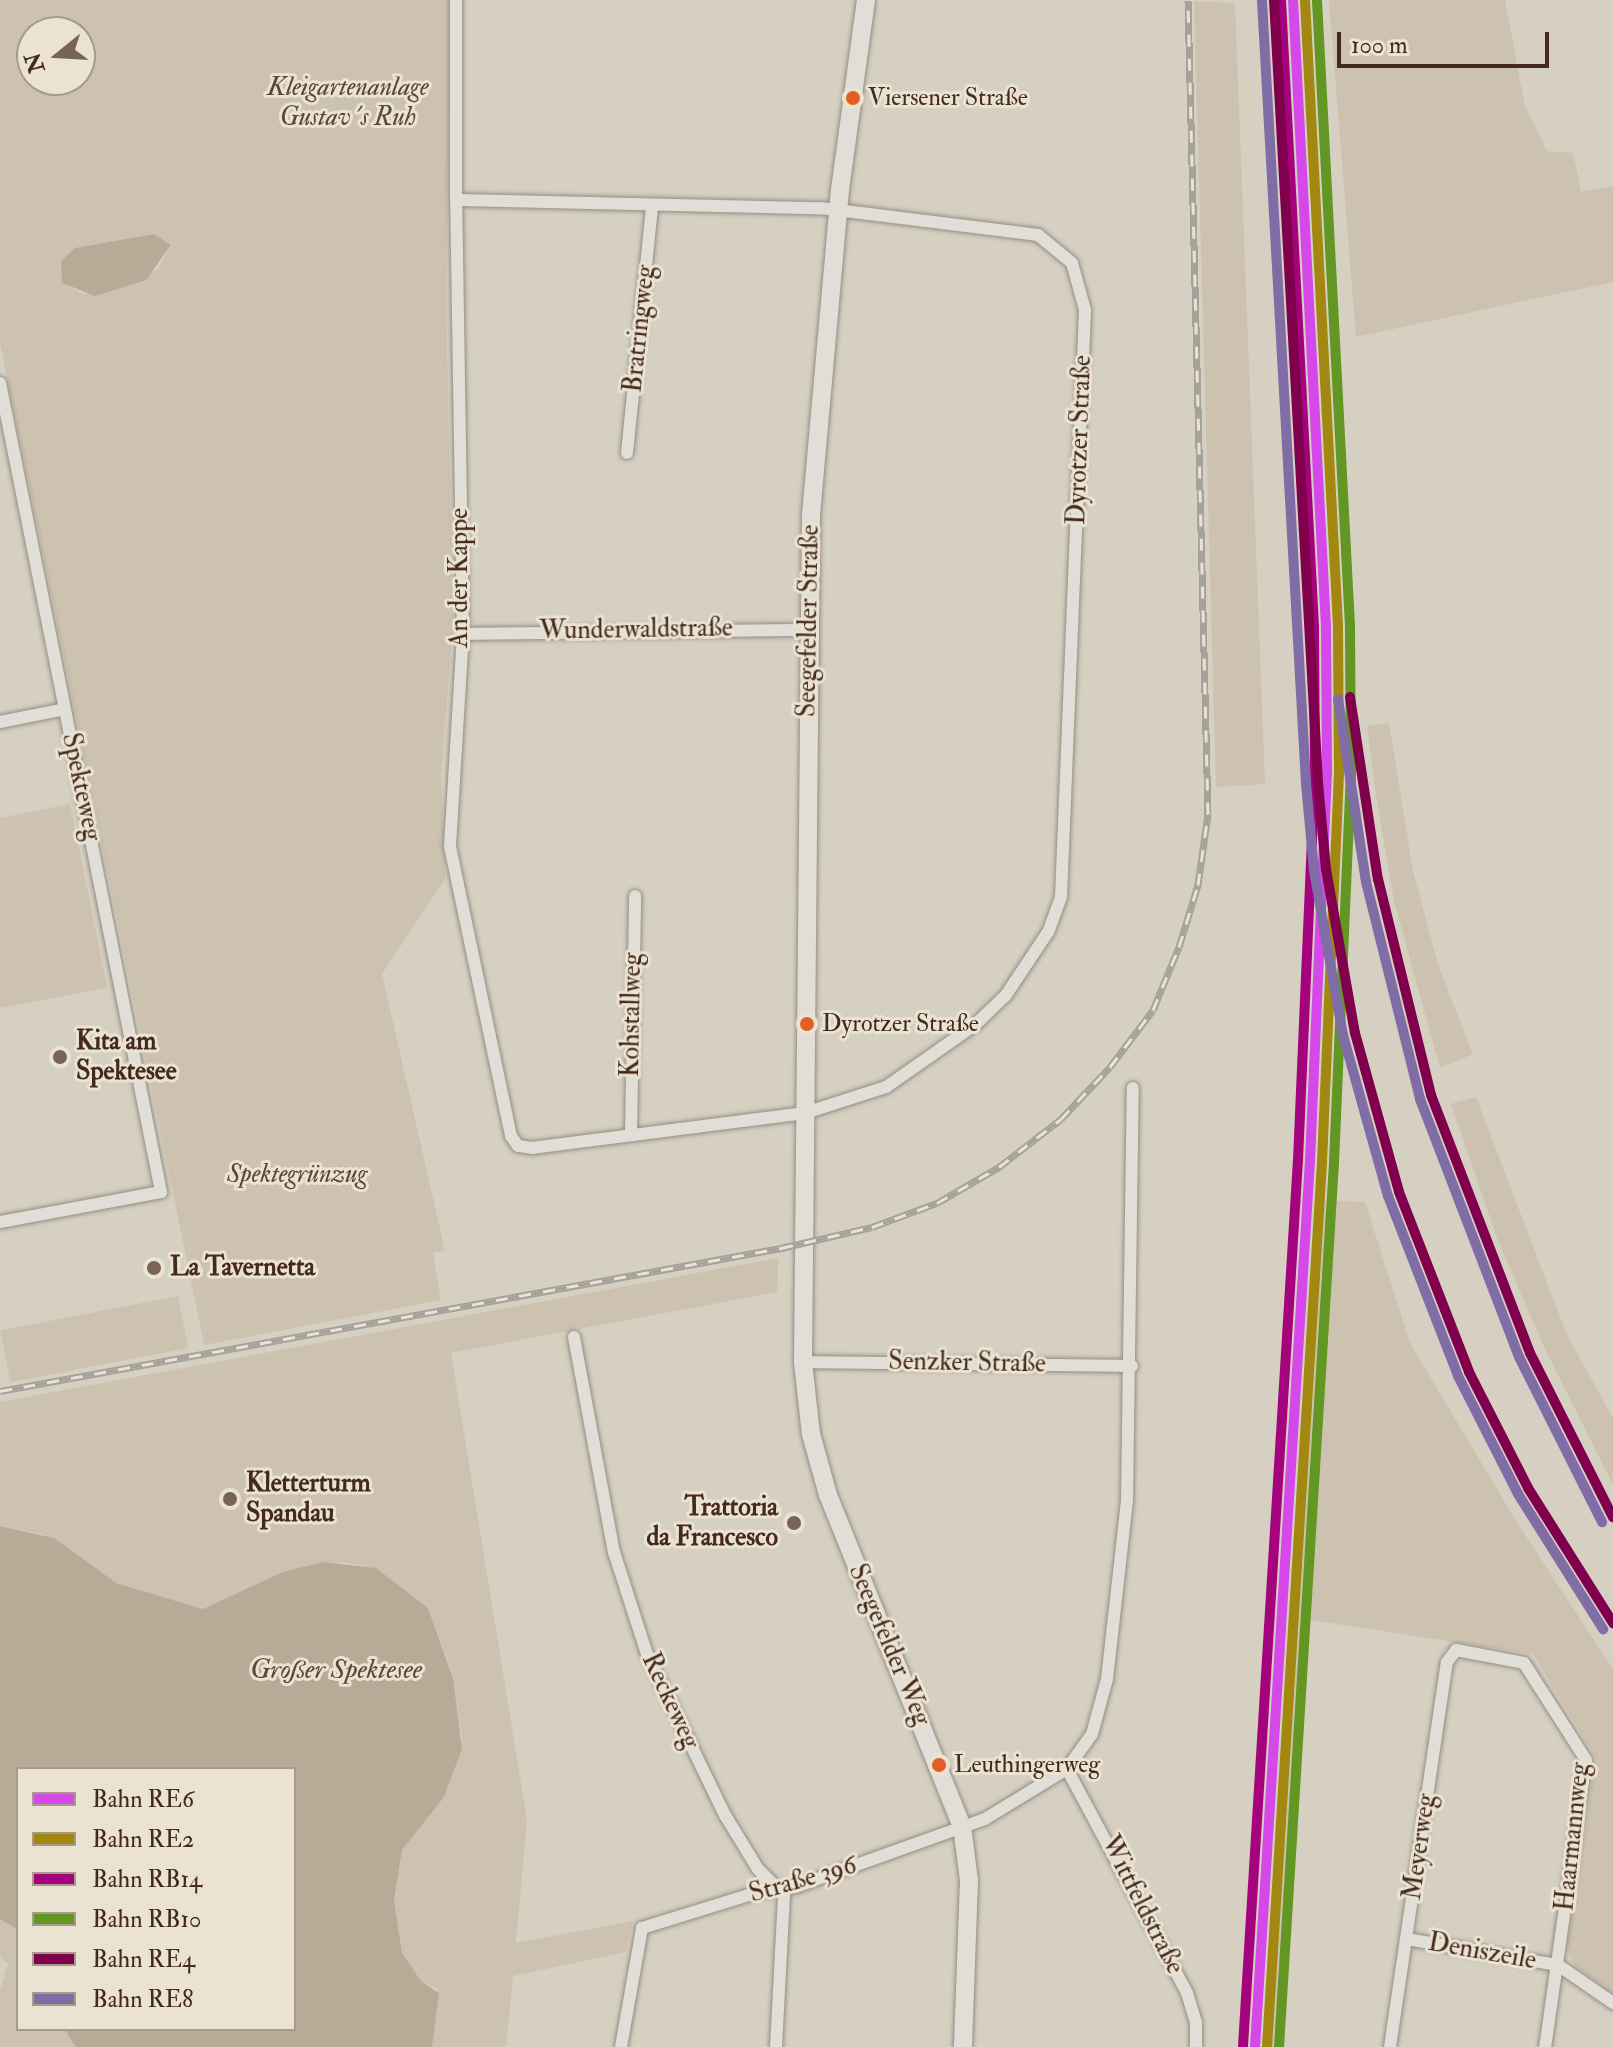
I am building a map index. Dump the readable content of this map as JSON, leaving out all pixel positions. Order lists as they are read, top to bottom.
{
  "streets": {
    "street": [
      "Bratringweg",
      "Dyrotzer Straße",
      "An der Kappe",
      "Seegefelder Straße",
      "Wunderwaldstraße",
      "Spekteweg",
      "Kohstallweg",
      "Senzker Straße",
      "Seegefelder Weg",
      "Reckeweg",
      "Haarmannweg",
      "Meyerweg",
      "Straße 396",
      "Wittfeldstraße",
      "Deniszeile"
    ]
  },
  "crossings": [
    ["Dyrotzer Straße", "An der Kappe"],
    ["Dyrotzer Straße", "Seegefelder Straße"],
    ["Dyrotzer Straße", "Kohstallweg"],
    ["An der Kappe", "Wunderwaldstraße"],
    ["Seegefelder Straße", "Wunderwaldstraße"],
    ["Seegefelder Straße", "Seegefelder Weg"],
    ["Senzker Straße", "Seegefelder Weg"],
    ["Seegefelder Weg", "Straße 396"],
    ["Reckeweg", "Straße 396"],
    ["Haarmannweg", "Meyerweg"],
    ["Haarmannweg", "Deniszeile"],
    ["Meyerweg", "Deniszeile"]
  ],
  "water": ["Großer Spektesee"],
  "parks": ["Kleigartenanlage Gustav´s Ruh", "Spektegrünzug"],
  "places": [
    "Viersener Straße",
    "Dyrotzer Straße",
    "Kita am Spektesee",
    "La Tavernetta",
    "Kletterturm Spandau",
    "Trattoria da Francesco",
    "Leuthingerweg"
  ],
  "lines": [
    "rail line RE6",
    "rail line RE2",
    "rail line RB10",
    "rail line RE4",
    "rail line RB14",
    "rail line RE8"
  ],
  "legend": [
    "Bahn RE6",
    "Bahn RE2",
    "Bahn RB14",
    "Bahn RB10",
    "Bahn RE4",
    "Bahn RE8"
  ],
  "scale_bar": "100 m",
  "north": "left"
}
